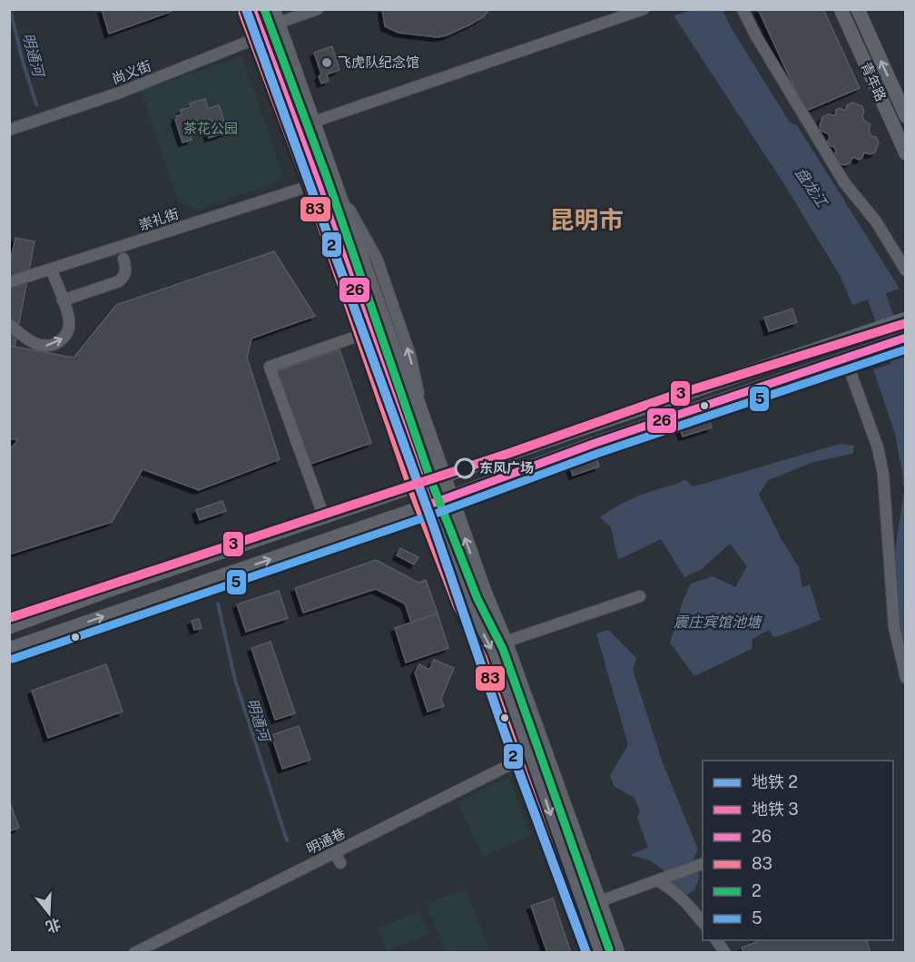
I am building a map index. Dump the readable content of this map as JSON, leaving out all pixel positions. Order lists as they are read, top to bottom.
{
  "streets": {
    "main road": ["青年路"],
    "street": ["尚义街", "崇礼街", "明通巷"]
  },
  "districts": ["昆明市"],
  "water": ["明通河", "盘龙江", "震庄宾馆池塘"],
  "parks": ["茶花公园"],
  "places": ["飞虎队纪念馆", "东风广场"],
  "lines": [
    "metro line 2",
    "transit line 26",
    "transit line 2",
    "transit line 83",
    "metro line 3",
    "transit line 5"
  ],
  "legend": [
    "地铁 2",
    "地铁 3",
    "26",
    "83",
    "2",
    "5"
  ],
  "north": "bottom"
}
